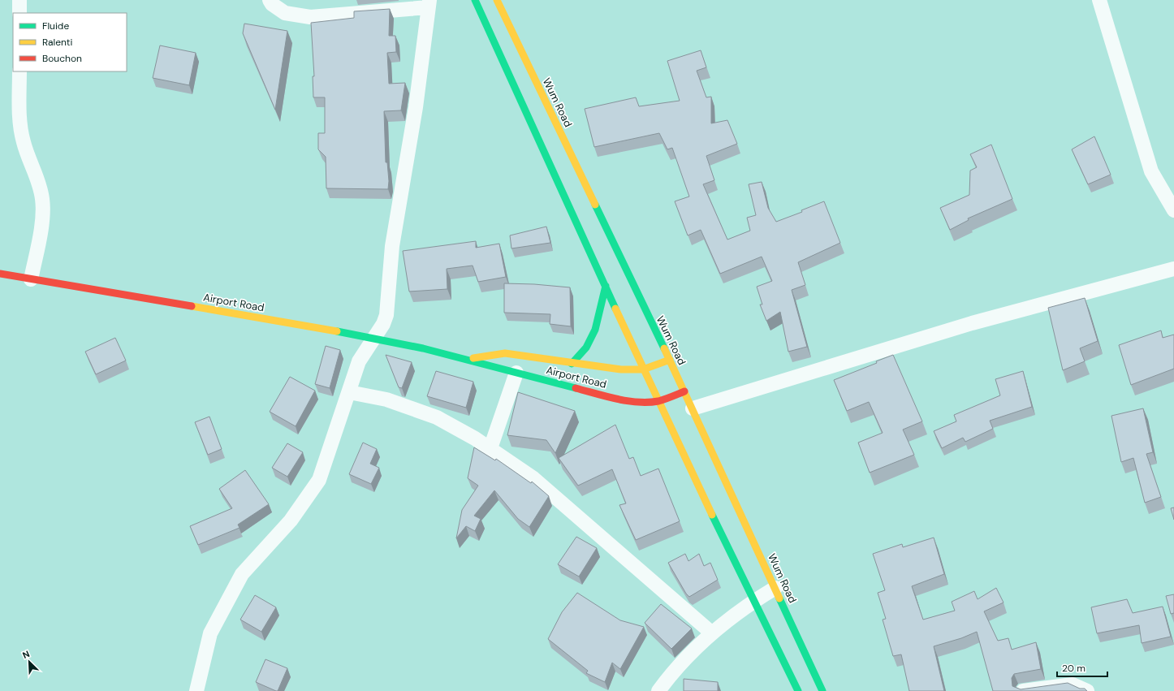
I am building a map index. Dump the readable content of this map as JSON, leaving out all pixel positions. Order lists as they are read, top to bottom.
{
  "streets": {
    "main road": ["Wum Road", "Airport Road"]
  },
  "crossings": [
    ["Wum Road", "Airport Road"]
  ],
  "legend": ["Fluide", "Ralenti", "Bouchon"],
  "scale_bar": "20 m",
  "north": "top left"
}
